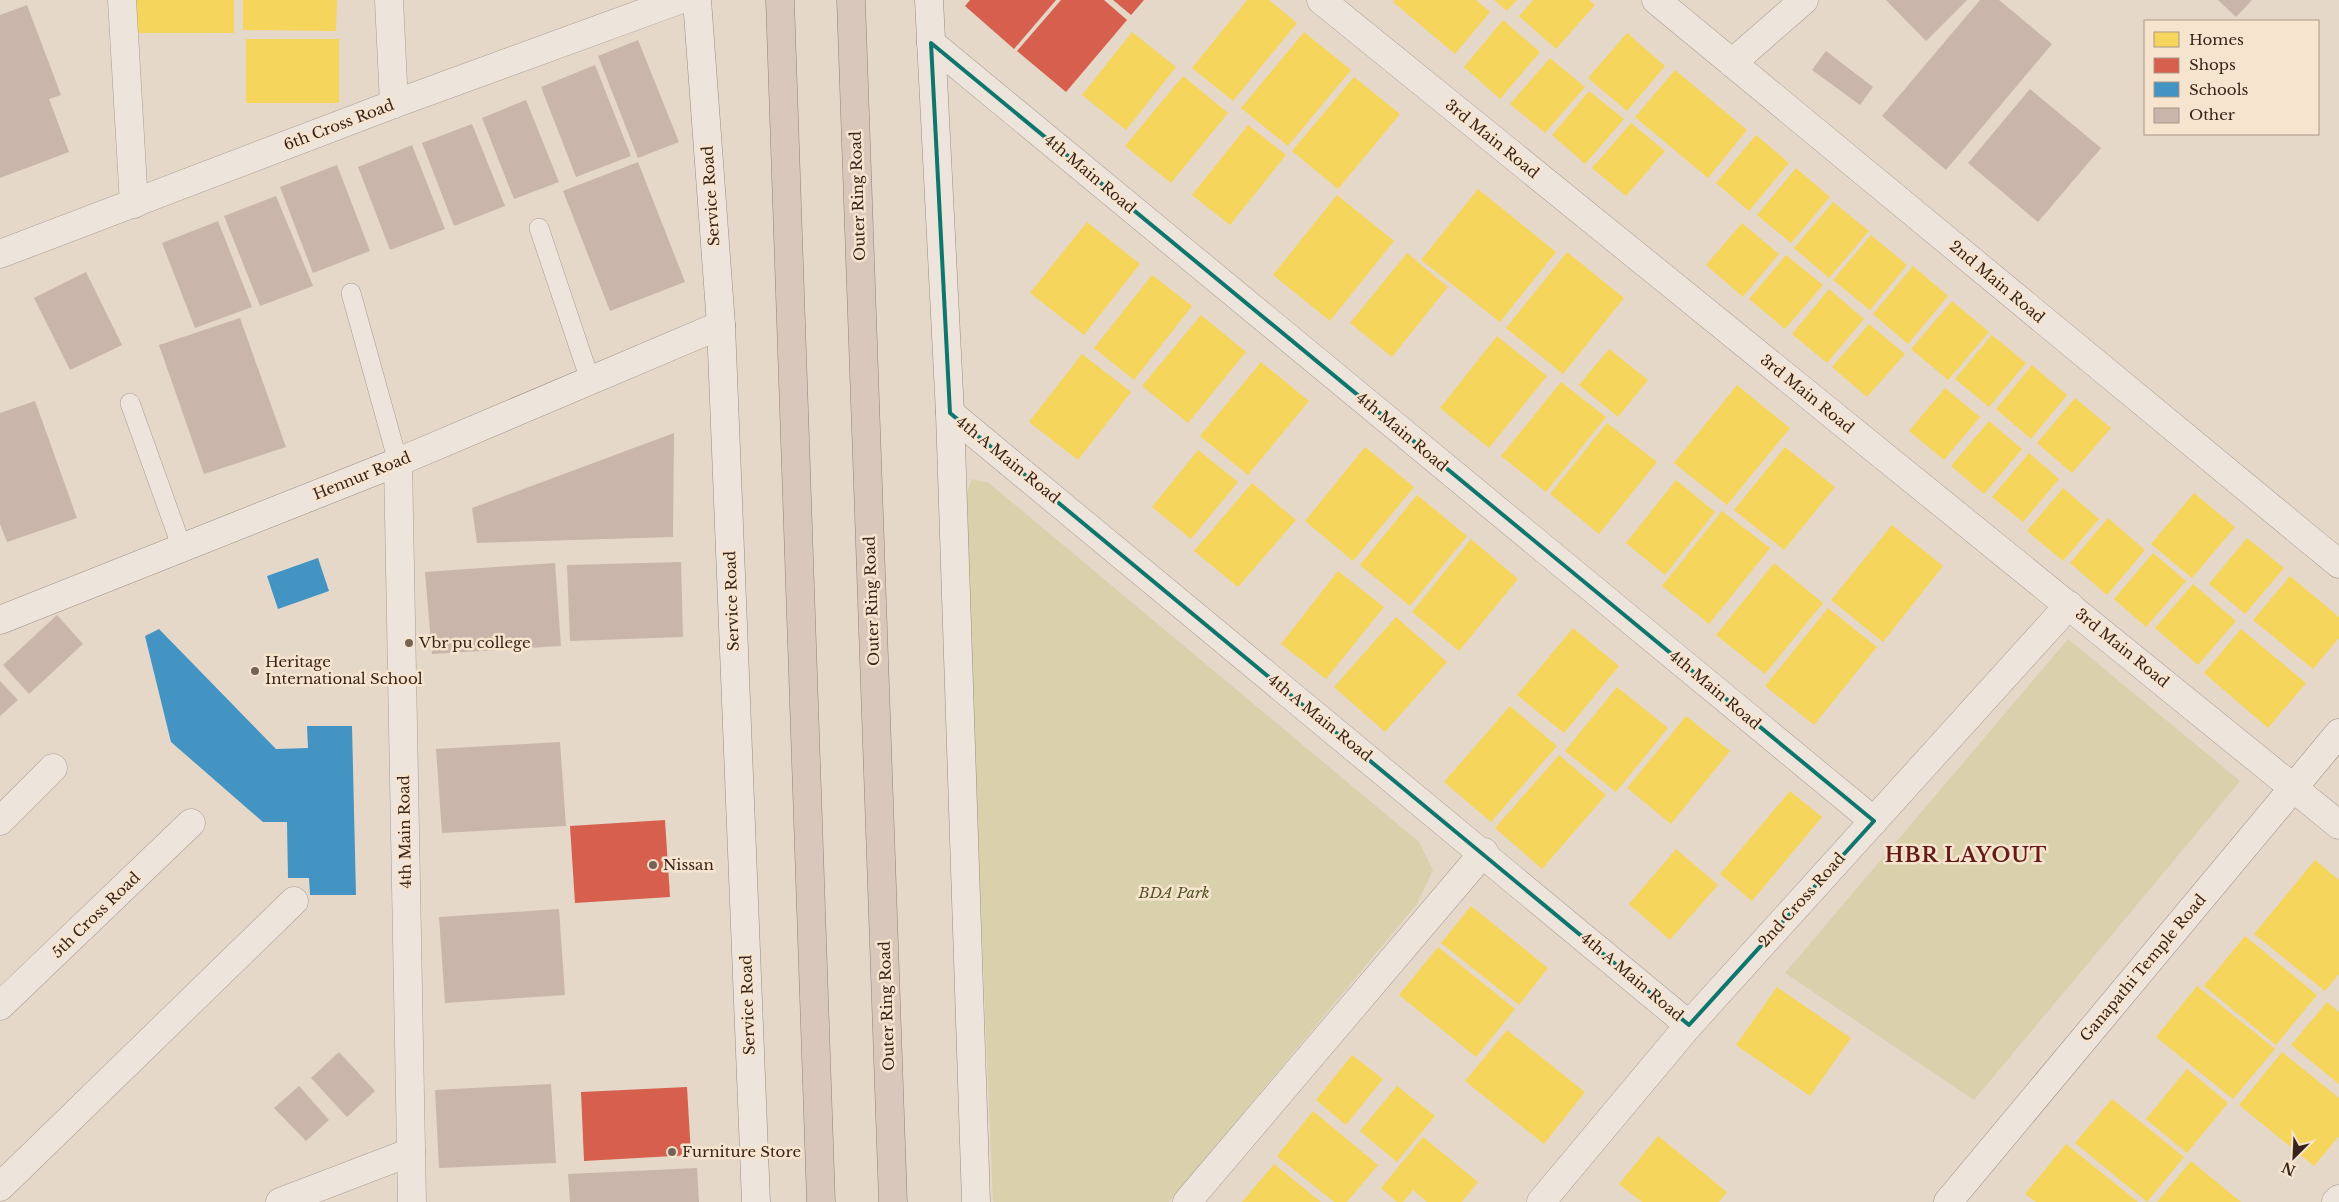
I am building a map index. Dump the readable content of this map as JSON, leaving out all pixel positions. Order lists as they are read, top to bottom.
{
  "streets": {
    "highway": ["Outer Ring Road"],
    "street": [
      "6th Cross Road",
      "3rd Main Road",
      "4th Main Road",
      "Service Road",
      "2nd Main Road",
      "4th A Main Road",
      "Hennur Road",
      "2nd Cross Road",
      "5th Cross Road",
      "Ganapathi Temple Road"
    ]
  },
  "crossings": [
    ["3rd Main Road", "2nd Cross Road"],
    ["3rd Main Road", "Ganapathi Temple Road"],
    ["4th Main Road", "Hennur Road"],
    ["4th Main Road", "2nd Cross Road"],
    ["Service Road", "Hennur Road"],
    ["4th A Main Road", "2nd Cross Road"]
  ],
  "districts": ["HBR LAYOUT"],
  "parks": ["BDA Park"],
  "places": [
    "Vbr pu college",
    "Heritage International School",
    "Nissan",
    "Furniture Store"
  ],
  "legend": [
    "Homes",
    "Shops",
    "Schools",
    "Other"
  ],
  "north": "bottom left"
}
